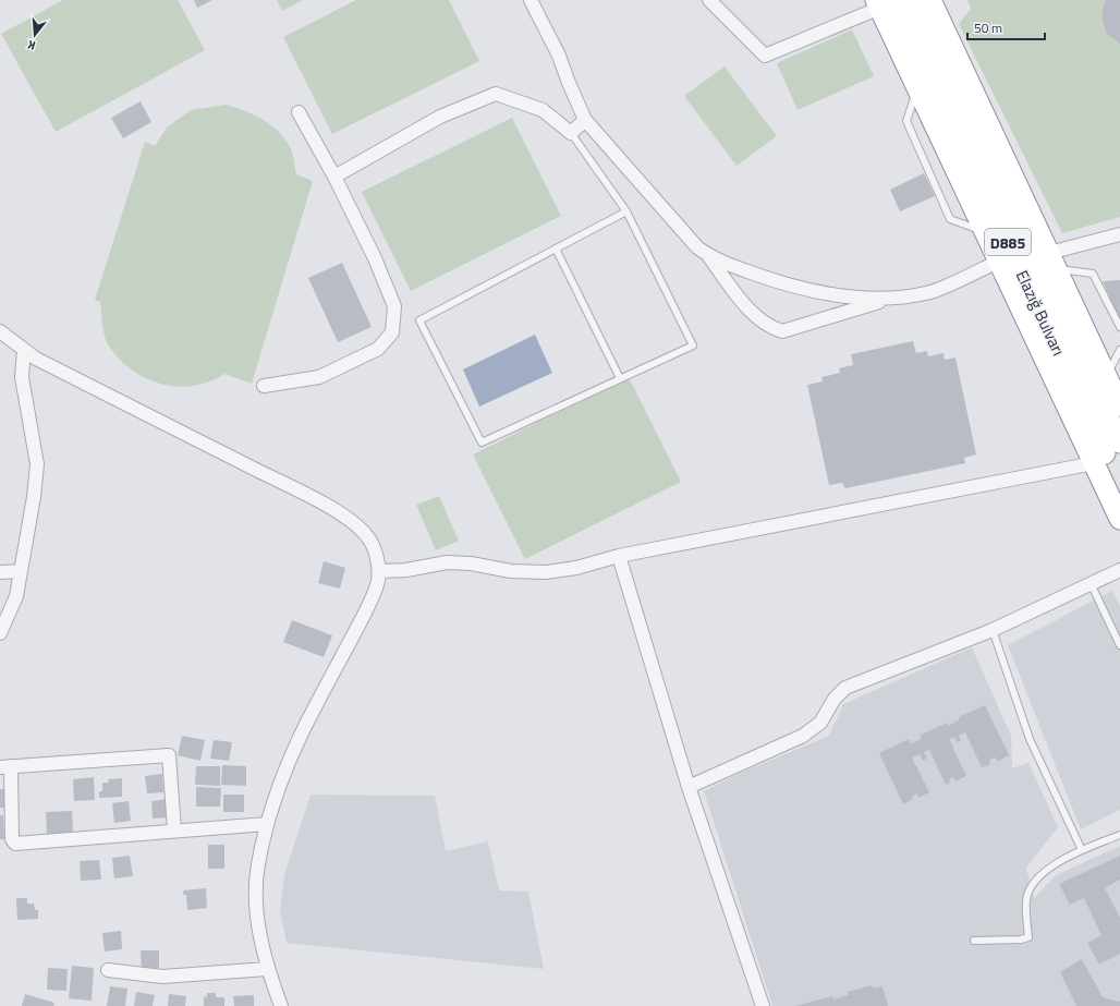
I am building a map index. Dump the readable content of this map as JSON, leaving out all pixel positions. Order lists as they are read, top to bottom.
{
  "streets": {
    "highway": ["D885", "Elazığ Bulvarı"]
  },
  "scale_bar": "50 m",
  "north": "bottom"
}
